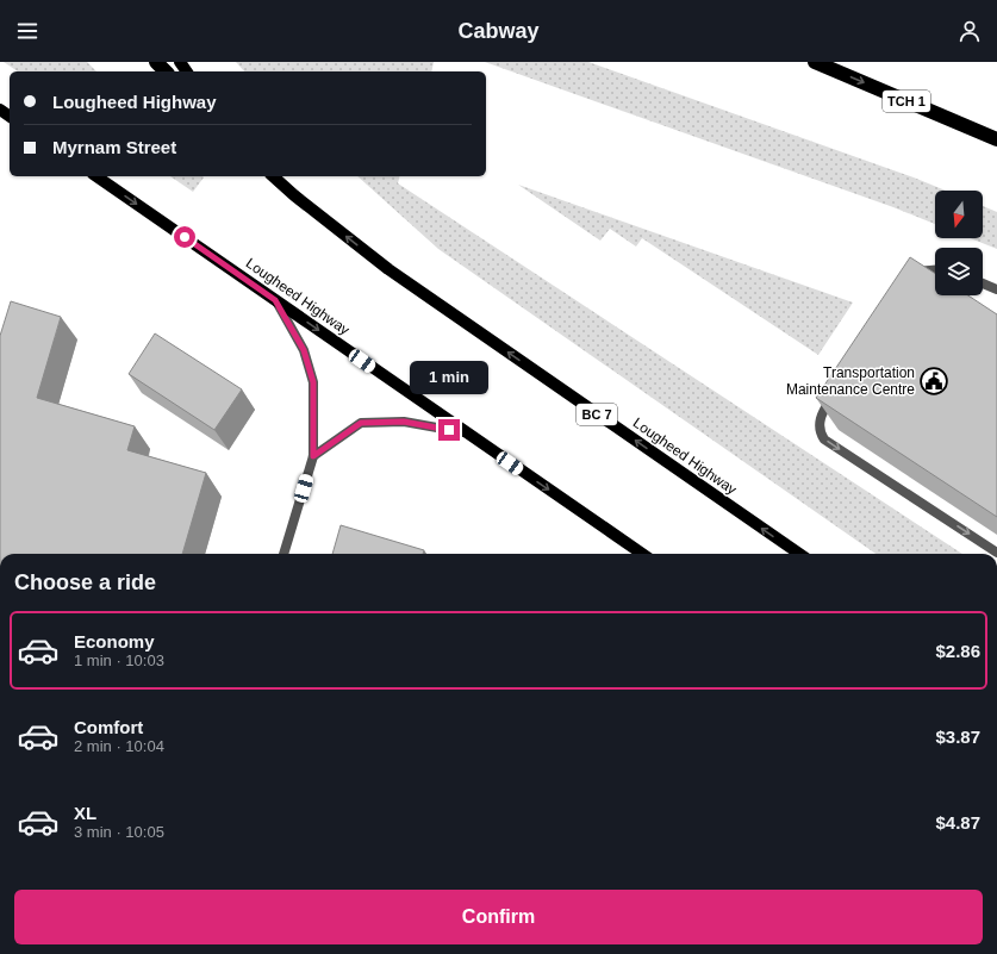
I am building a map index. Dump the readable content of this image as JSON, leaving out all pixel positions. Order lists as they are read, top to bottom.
{
  "streets": {
    "highway": ["TCH 1"],
    "main road": ["Lougheed Highway", "BC 7"]
  },
  "places": {
    "public building": ["Transportation Maintenance Centre"]
  },
  "north": "bottom",
  "page": {
    "header": "Cabway",
    "banner": ["Lougheed Highway", "Myrnam Street"],
    "bubble": "1 min",
    "heading": "Choose a ride",
    "list": [
      {
        "name": "Economy",
        "note": "1 min · 10:03",
        "value": "$2.86"
      },
      {
        "name": "Comfort",
        "note": "2 min · 10:04",
        "value": "$3.87"
      },
      {
        "name": "XL",
        "note": "3 min · 10:05",
        "value": "$4.87"
      }
    ],
    "buttons": "Confirm"
  }
}
